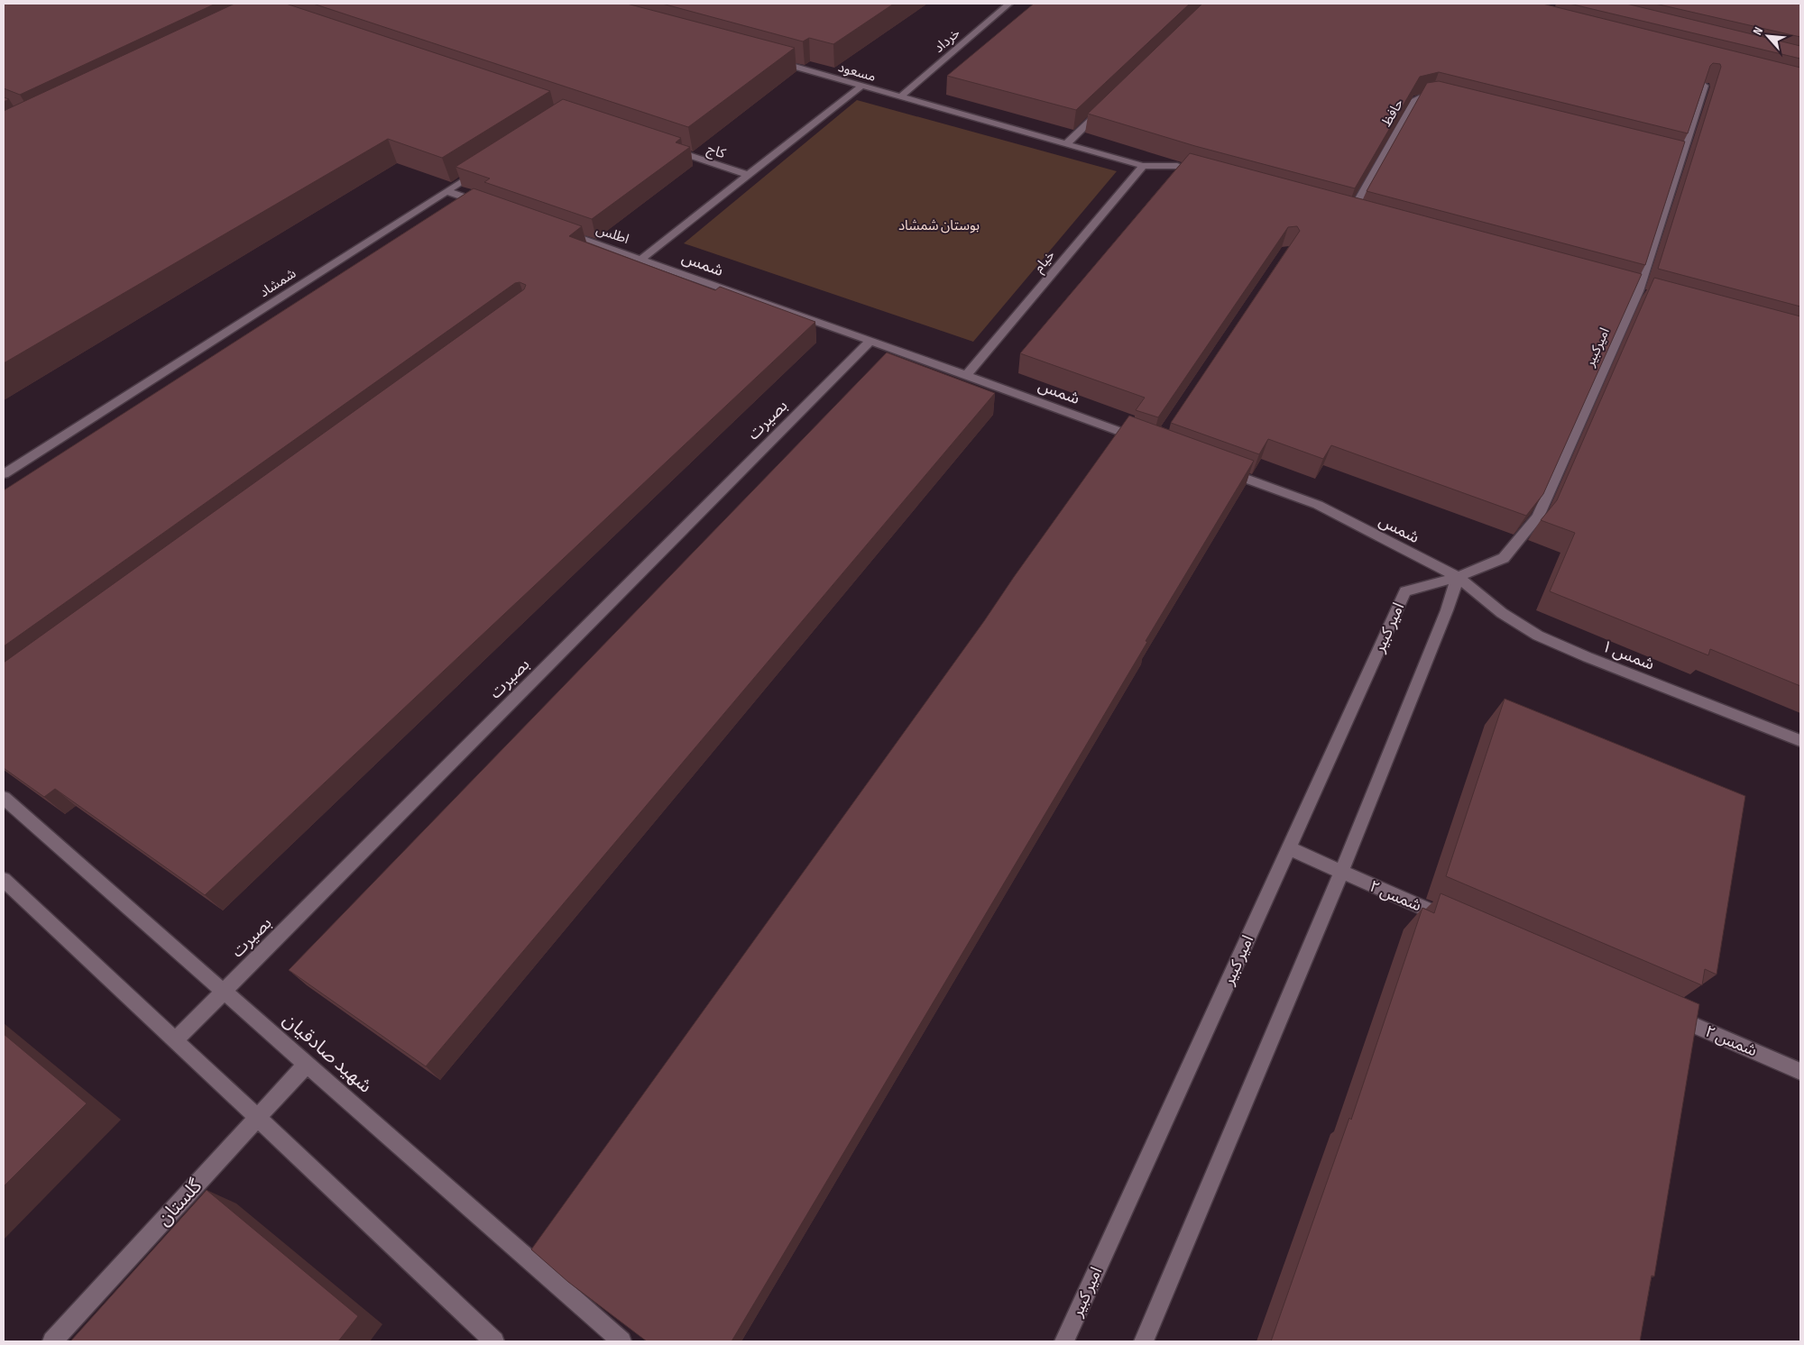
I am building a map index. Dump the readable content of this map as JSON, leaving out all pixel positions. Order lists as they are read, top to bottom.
{
  "streets": {
    "street": [
      "خرداد",
      "مسعود",
      "حافظ",
      "کاج",
      "اطلس",
      "خیام",
      "شمس",
      "شمشاد",
      "امیرکبیر",
      "بصیرت",
      "امیر کبیر",
      "شمس ۱",
      "شمس ۲",
      "شهید صادقیان",
      "گلستان"
    ]
  },
  "crossings": [
    ["خرداد", "مسعود"],
    ["مسعود", "خیام"],
    ["اطلس", "شمس"],
    ["خیام", "شمس"],
    ["شمس", "امیرکبیر"],
    ["شمس", "بصیرت"],
    ["شمس", "امیر کبیر"],
    ["شمس", "شمس ۱"],
    ["امیرکبیر", "امیر کبیر"],
    ["امیرکبیر", "شمس ۱"],
    ["بصیرت", "شهید صادقیان"],
    ["امیر کبیر", "شمس ۱"],
    ["امیر کبیر", "شمس ۲"],
    ["شهید صادقیان", "گلستان"]
  ],
  "parks": ["بوستان شمشاد"],
  "north": "top left"
}
